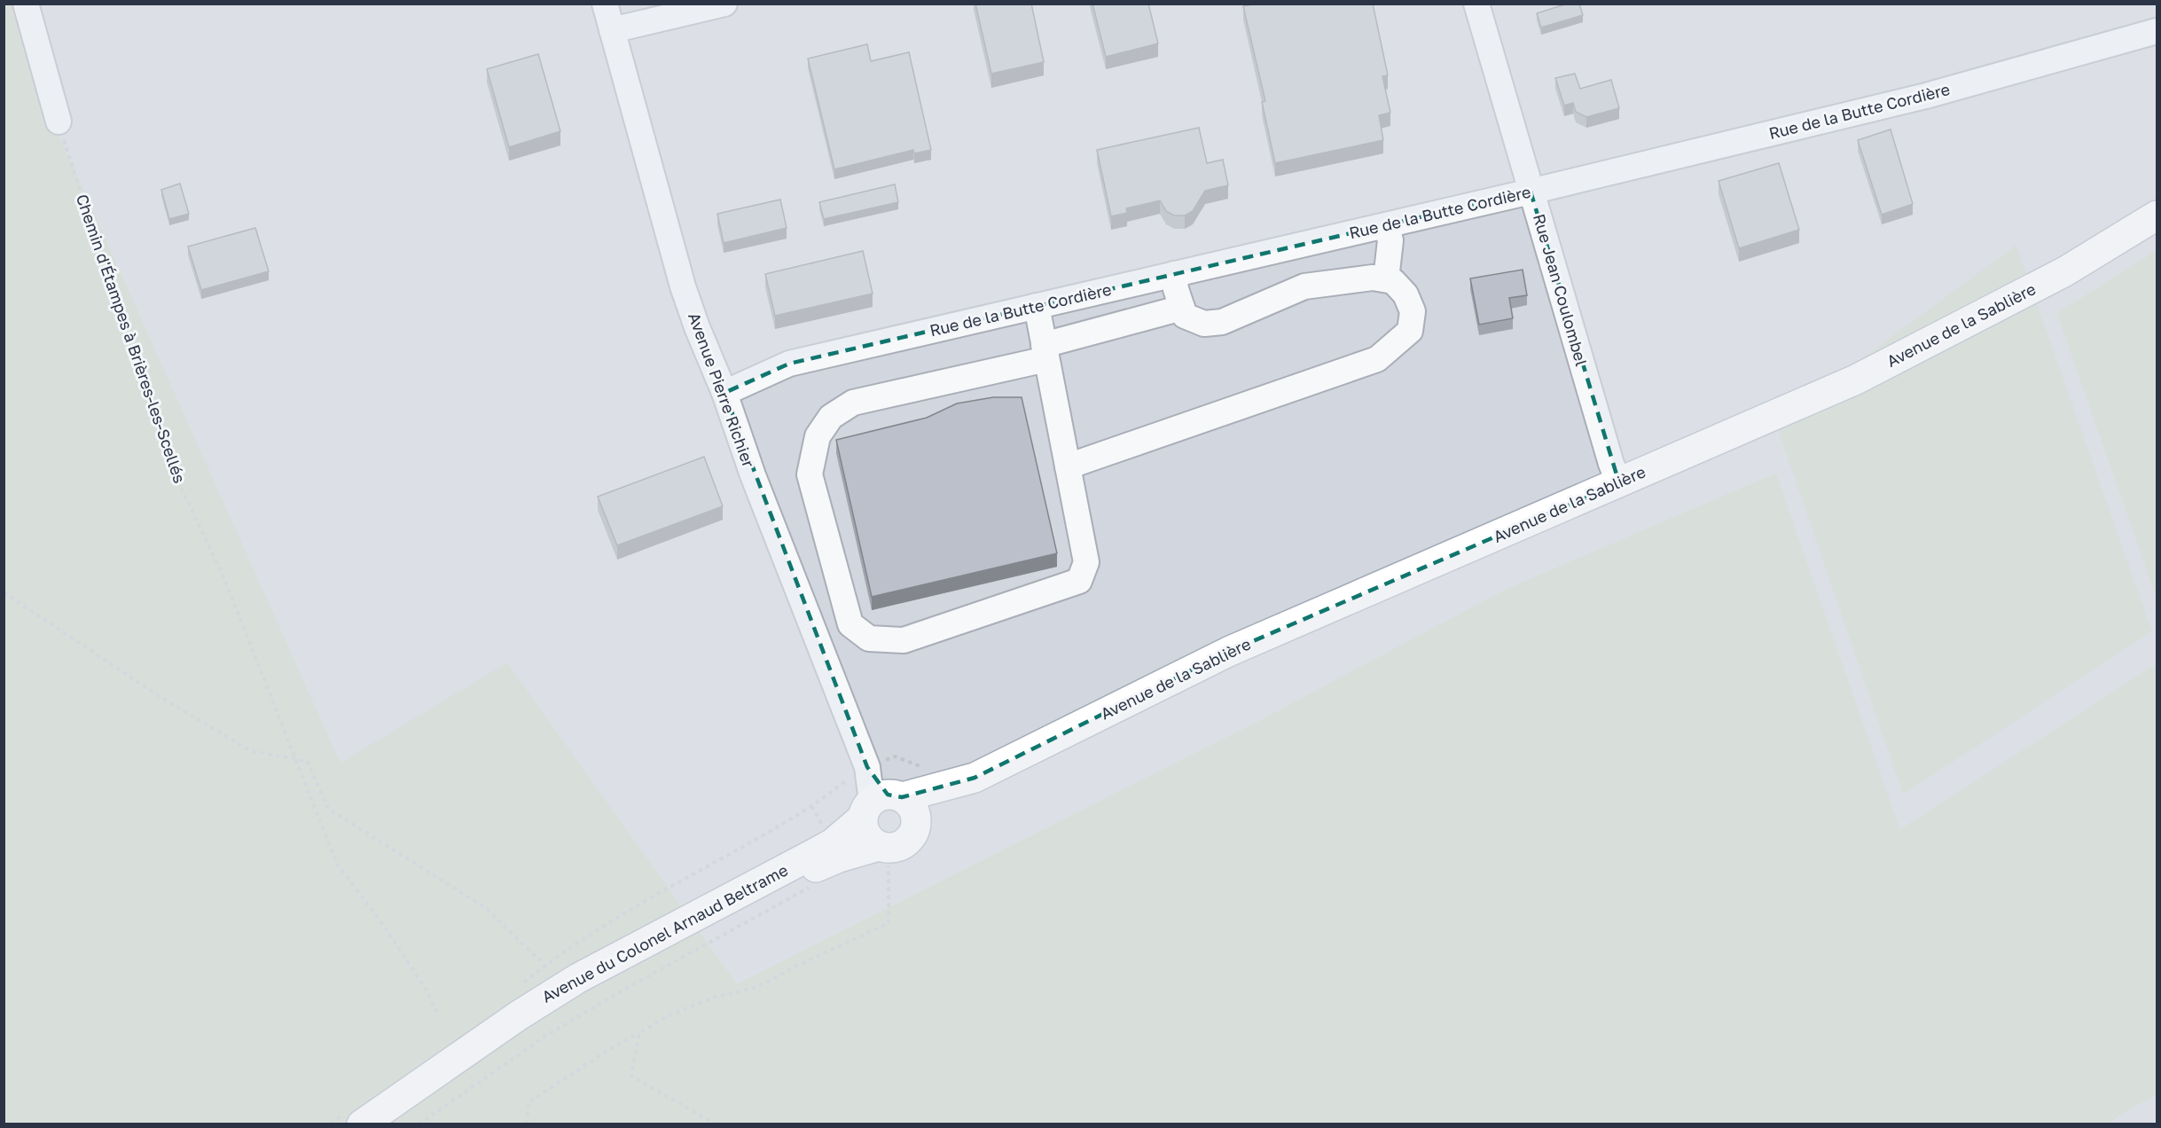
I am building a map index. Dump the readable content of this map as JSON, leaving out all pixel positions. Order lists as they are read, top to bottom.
{
  "streets": {
    "main road": ["Avenue de la Sablière", "Avenue du Colonel Arnaud Beltrame"],
    "street": ["Rue de la Butte Cordière", "Rue Jean Coulombel", "Avenue Pierre Richier"],
    "path": ["Chemin d'Étampes à Brières-les-Scellés"]
  },
  "crossings": [
    ["Rue de la Butte Cordière", "Rue Jean Coulombel"],
    ["Rue de la Butte Cordière", "Avenue Pierre Richier"],
    ["Rue Jean Coulombel", "Avenue de la Sablière"],
    ["Avenue de la Sablière", "Avenue Pierre Richier"],
    ["Avenue de la Sablière", "Avenue du Colonel Arnaud Beltrame"],
    ["Avenue Pierre Richier", "Avenue du Colonel Arnaud Beltrame"]
  ]
}
